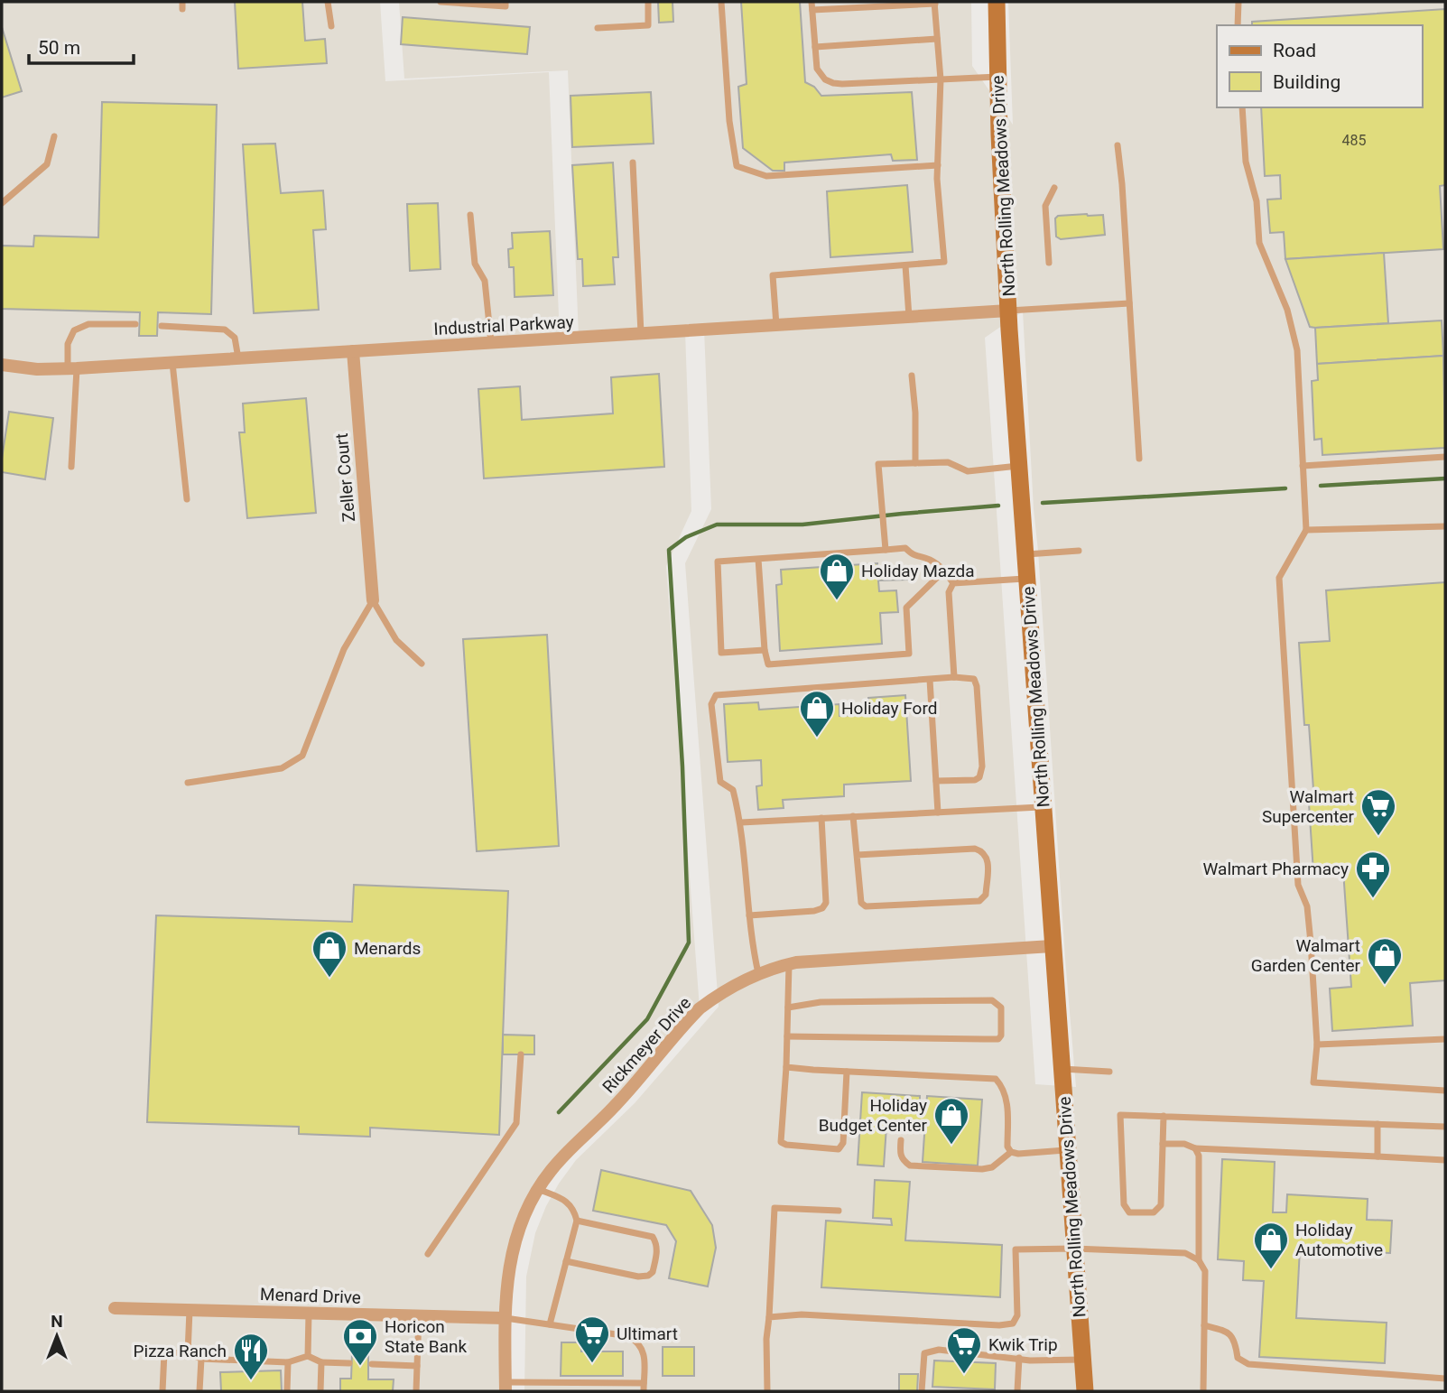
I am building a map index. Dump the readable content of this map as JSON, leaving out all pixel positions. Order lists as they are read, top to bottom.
{
  "streets": {
    "main road": ["North Rolling Meadows Drive"],
    "street": [
      "Industrial Parkway",
      "Zeller Court",
      "Rickmeyer Drive",
      "Menard Drive"
    ]
  },
  "crossings": [
    ["North Rolling Meadows Drive", "Industrial Parkway"],
    ["North Rolling Meadows Drive", "Rickmeyer Drive"],
    ["Industrial Parkway", "Zeller Court"],
    ["Rickmeyer Drive", "Menard Drive"]
  ],
  "places": {
    "shop": [
      "Holiday Mazda",
      "Holiday Ford",
      "Menards",
      "Walmart Garden Center",
      "Holiday Budget Center",
      "Holiday Automotive"
    ],
    "supermarket": ["Walmart Supercenter", "Ultimart", "Kwik Trip"],
    "pharmacy": ["Walmart Pharmacy"],
    "bank": ["Horicon State Bank"],
    "restaurant": ["Pizza Ranch"]
  },
  "house_numbers": ["485"],
  "legend": ["Road", "Building"],
  "scale_bar": "50 m",
  "north": "top"
}
